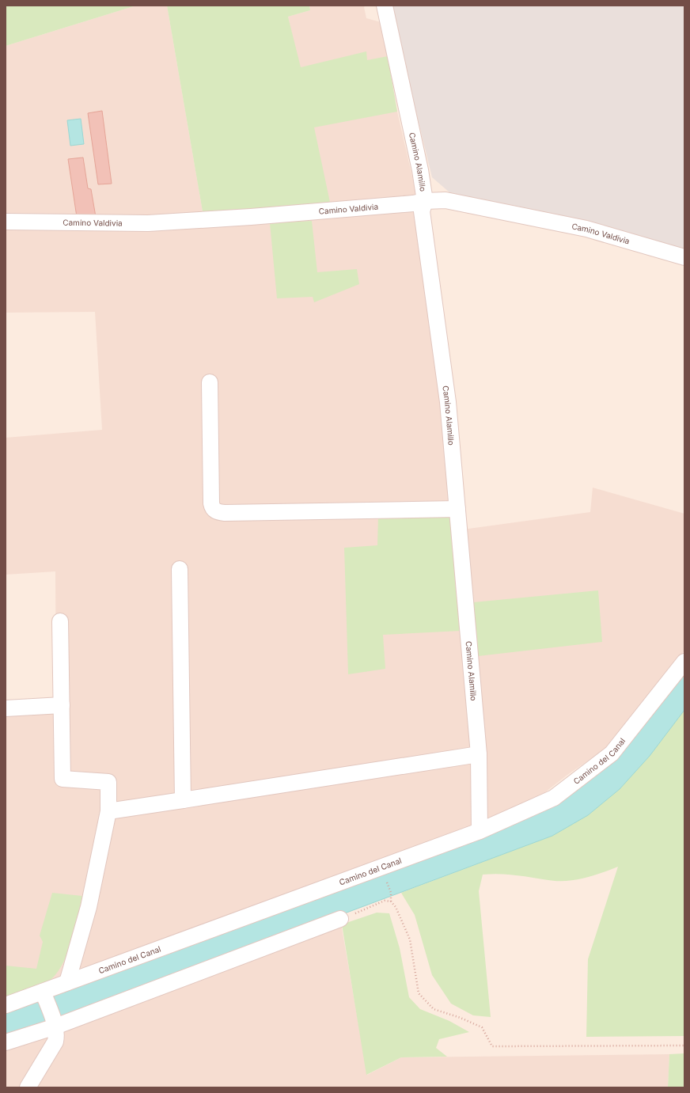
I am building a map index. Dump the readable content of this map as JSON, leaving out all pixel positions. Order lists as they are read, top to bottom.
{
  "streets": {
    "street": ["Camino Alamillo", "Camino Valdivia", "Camino del Canal"]
  },
  "crossings": [
    ["Camino Alamillo", "Camino Valdivia"],
    ["Camino Alamillo", "Camino del Canal"]
  ]
}
